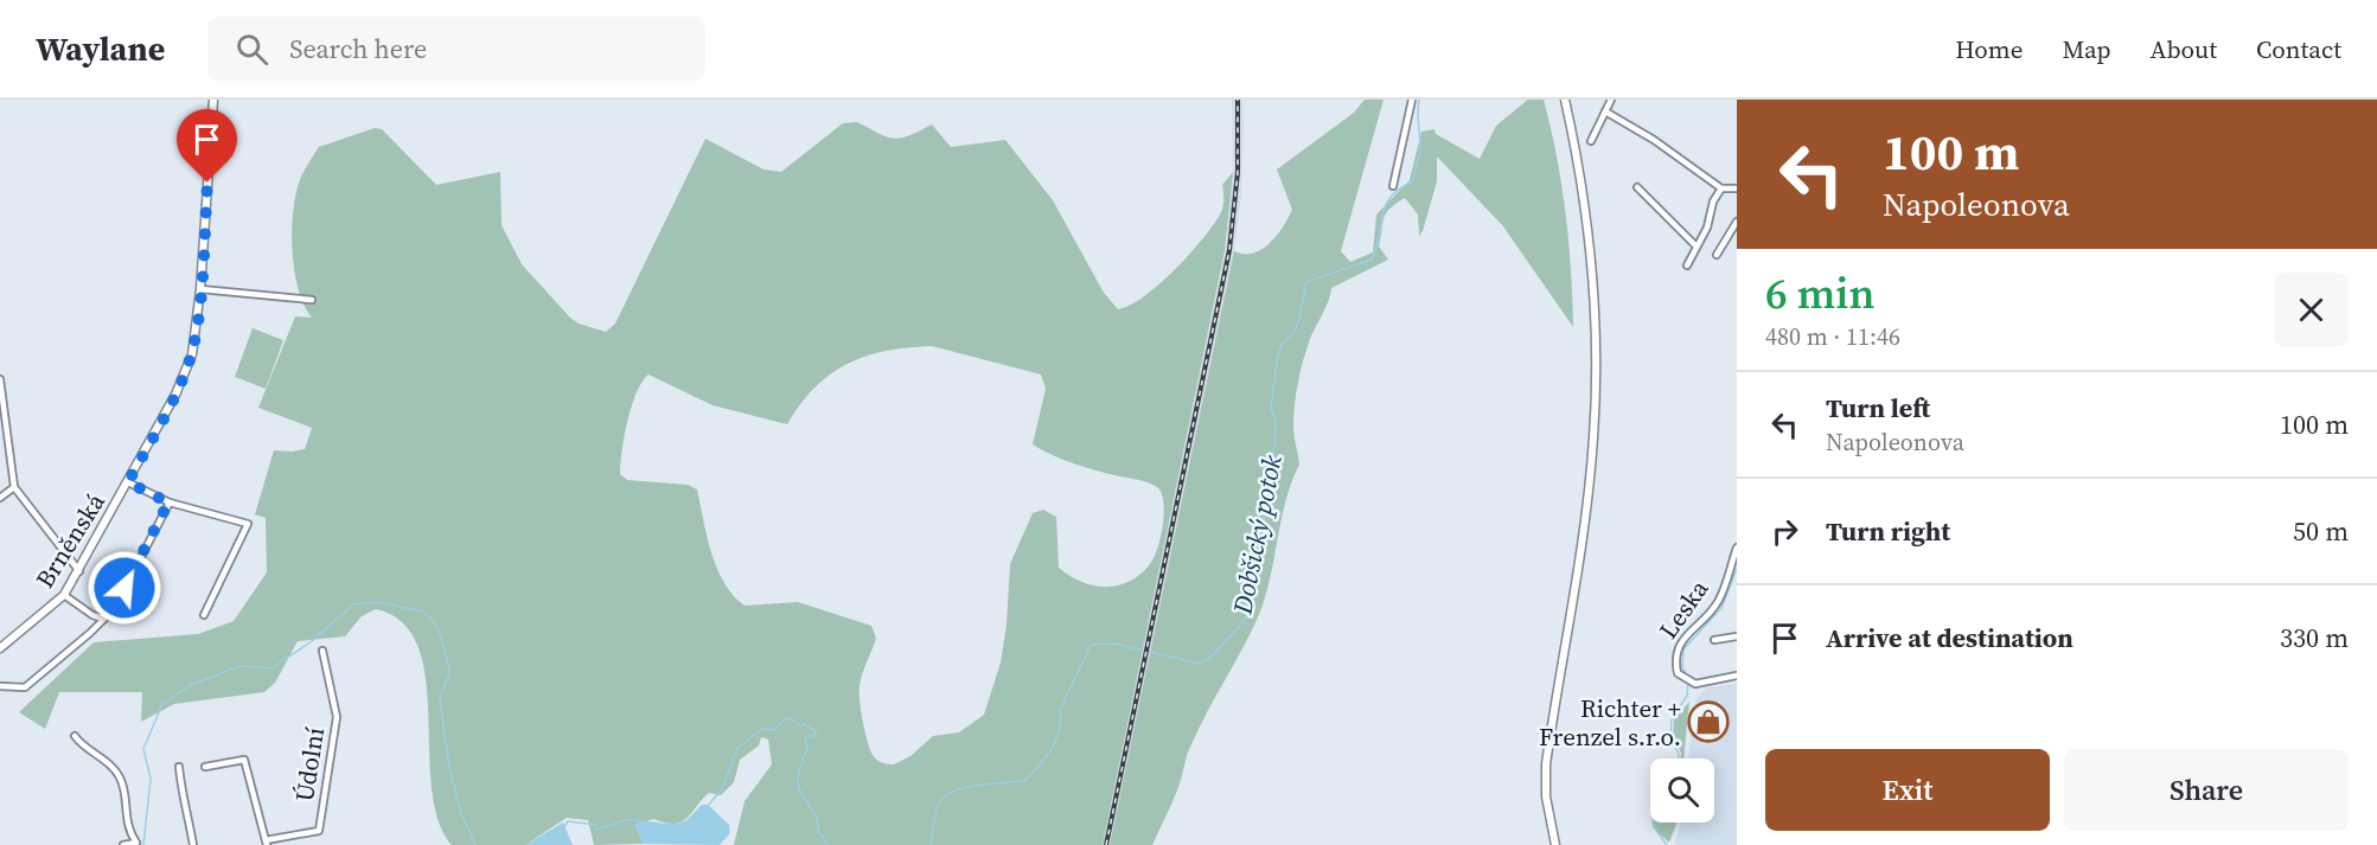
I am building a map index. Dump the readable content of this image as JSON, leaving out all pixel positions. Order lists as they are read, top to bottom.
{
  "streets": {
    "main road": ["Brněnská"],
    "street": ["Leska", "Údolní"]
  },
  "water": ["Dobšický potok"],
  "places": {
    "shop": ["Richter + Frenzel s.r.o."]
  },
  "page": {
    "header": "Waylane",
    "search": "Search here",
    "nav": [
      "Home",
      "Map",
      "About",
      "Contact"
    ],
    "turn": ["100 m", "Napoleonova"],
    "heading": ["6 min", "480 m · 11:46"],
    "list": [
      {
        "name": "Turn left",
        "note": "Napoleonova",
        "value": "100 m"
      },
      {
        "name": "Turn right",
        "value": "50 m"
      },
      {
        "name": "Arrive at destination",
        "value": "330 m"
      }
    ],
    "buttons": ["Exit", "Share"]
  }
}
